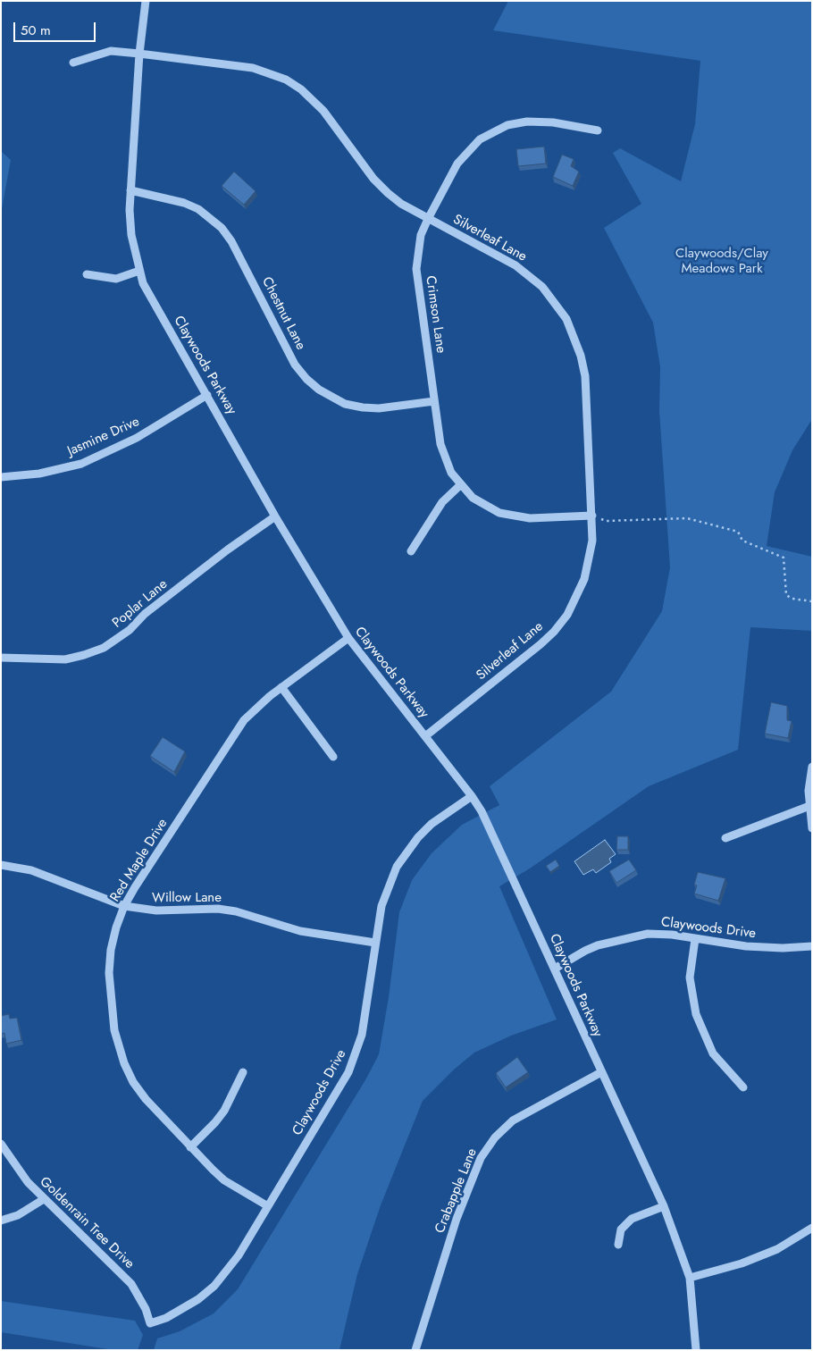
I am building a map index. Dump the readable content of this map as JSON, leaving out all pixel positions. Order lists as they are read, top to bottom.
{
  "streets": {
    "street": [
      "Silverleaf Lane",
      "Chestnut Lane",
      "Crimson Lane",
      "Claywoods Parkway",
      "Jasmine Drive",
      "Poplar Lane",
      "Red Maple Drive",
      "Willow Lane",
      "Claywoods Drive",
      "Crabapple Lane",
      "Goldenrain Tree Drive"
    ]
  },
  "crossings": [
    ["Silverleaf Lane", "Crimson Lane"],
    ["Silverleaf Lane", "Claywoods Parkway"],
    ["Chestnut Lane", "Crimson Lane"],
    ["Chestnut Lane", "Claywoods Parkway"],
    ["Claywoods Parkway", "Jasmine Drive"],
    ["Claywoods Parkway", "Poplar Lane"],
    ["Claywoods Parkway", "Red Maple Drive"],
    ["Claywoods Parkway", "Claywoods Drive"],
    ["Claywoods Parkway", "Crabapple Lane"],
    ["Red Maple Drive", "Willow Lane"],
    ["Red Maple Drive", "Claywoods Drive"],
    ["Willow Lane", "Claywoods Drive"],
    ["Claywoods Drive", "Goldenrain Tree Drive"]
  ],
  "parks": ["Claywoods/Clay Meadows Park"],
  "scale_bar": "50 m"
}
